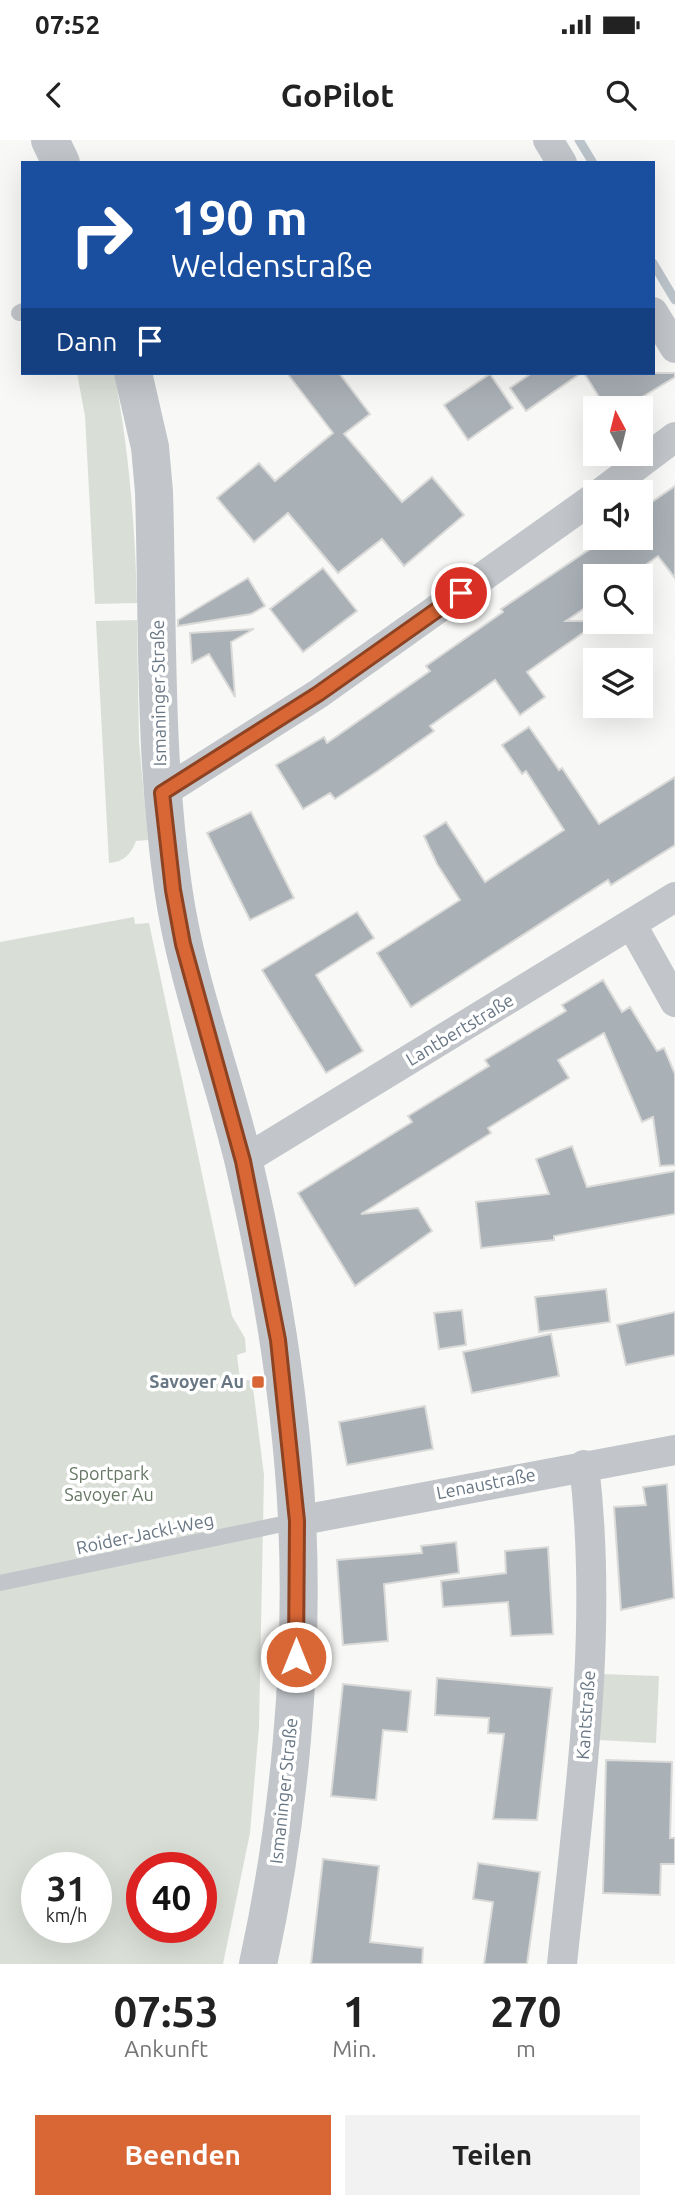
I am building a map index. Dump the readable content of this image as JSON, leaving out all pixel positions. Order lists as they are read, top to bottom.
{
  "streets": {
    "street": [
      "Ismaninger Straße",
      "Lantbertstraße",
      "Lenaustraße",
      "Kantstraße"
    ],
    "lane": ["Roider-Jackl-Weg"]
  },
  "crossings": [
    ["Ismaninger Straße", "Lantbertstraße"],
    ["Ismaninger Straße", "Lenaustraße"],
    ["Ismaninger Straße", "Roider-Jackl-Weg"],
    ["Lenaustraße", "Roider-Jackl-Weg"],
    ["Lenaustraße", "Kantstraße"]
  ],
  "parks": ["Sportpark Savoyer Au"],
  "places": {
    "transit": ["Savoyer Au"]
  },
  "north": "top",
  "page": {
    "status": "07:52",
    "header": "GoPilot",
    "turn": ["190 m", "Weldenstraße"],
    "then": "Dann",
    "speed": "31 km/h",
    "limit": "40",
    "eta": [
      "07:53",
      "Ankunft",
      "1",
      "Min.",
      "270",
      "m"
    ],
    "buttons": ["Beenden", "Teilen"]
  }
}
